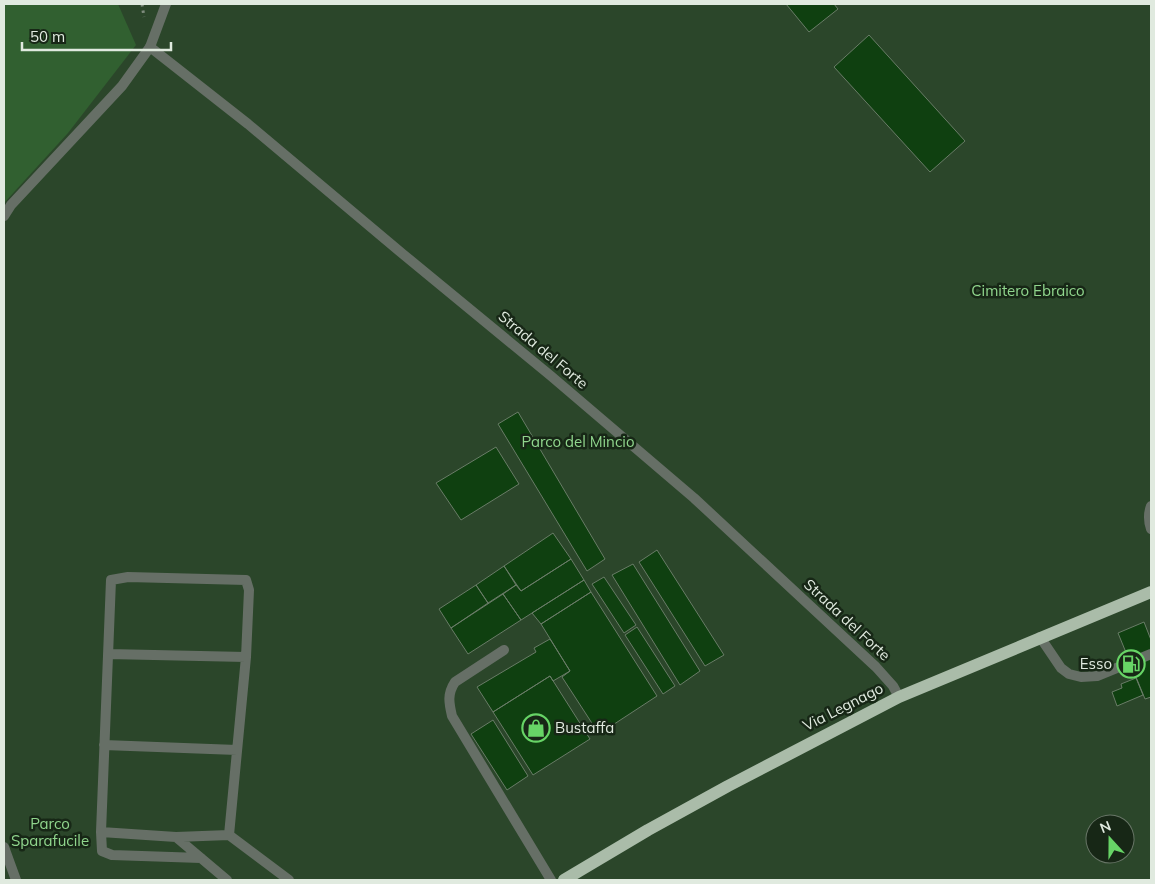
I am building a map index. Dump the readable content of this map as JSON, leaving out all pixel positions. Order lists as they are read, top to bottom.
{
  "streets": {
    "main road": ["Via Legnago"],
    "street": ["Strada del Forte"]
  },
  "crossings": [
    ["Strada del Forte", "Via Legnago"]
  ],
  "parks": ["Cimitero Ebraico", "Parco del Mincio", "Parco Sparafucile"],
  "places": {
    "fuel station": ["Esso"],
    "shop": ["Bustaffa"]
  },
  "scale_bar": "50 m",
  "north": "top"
}
